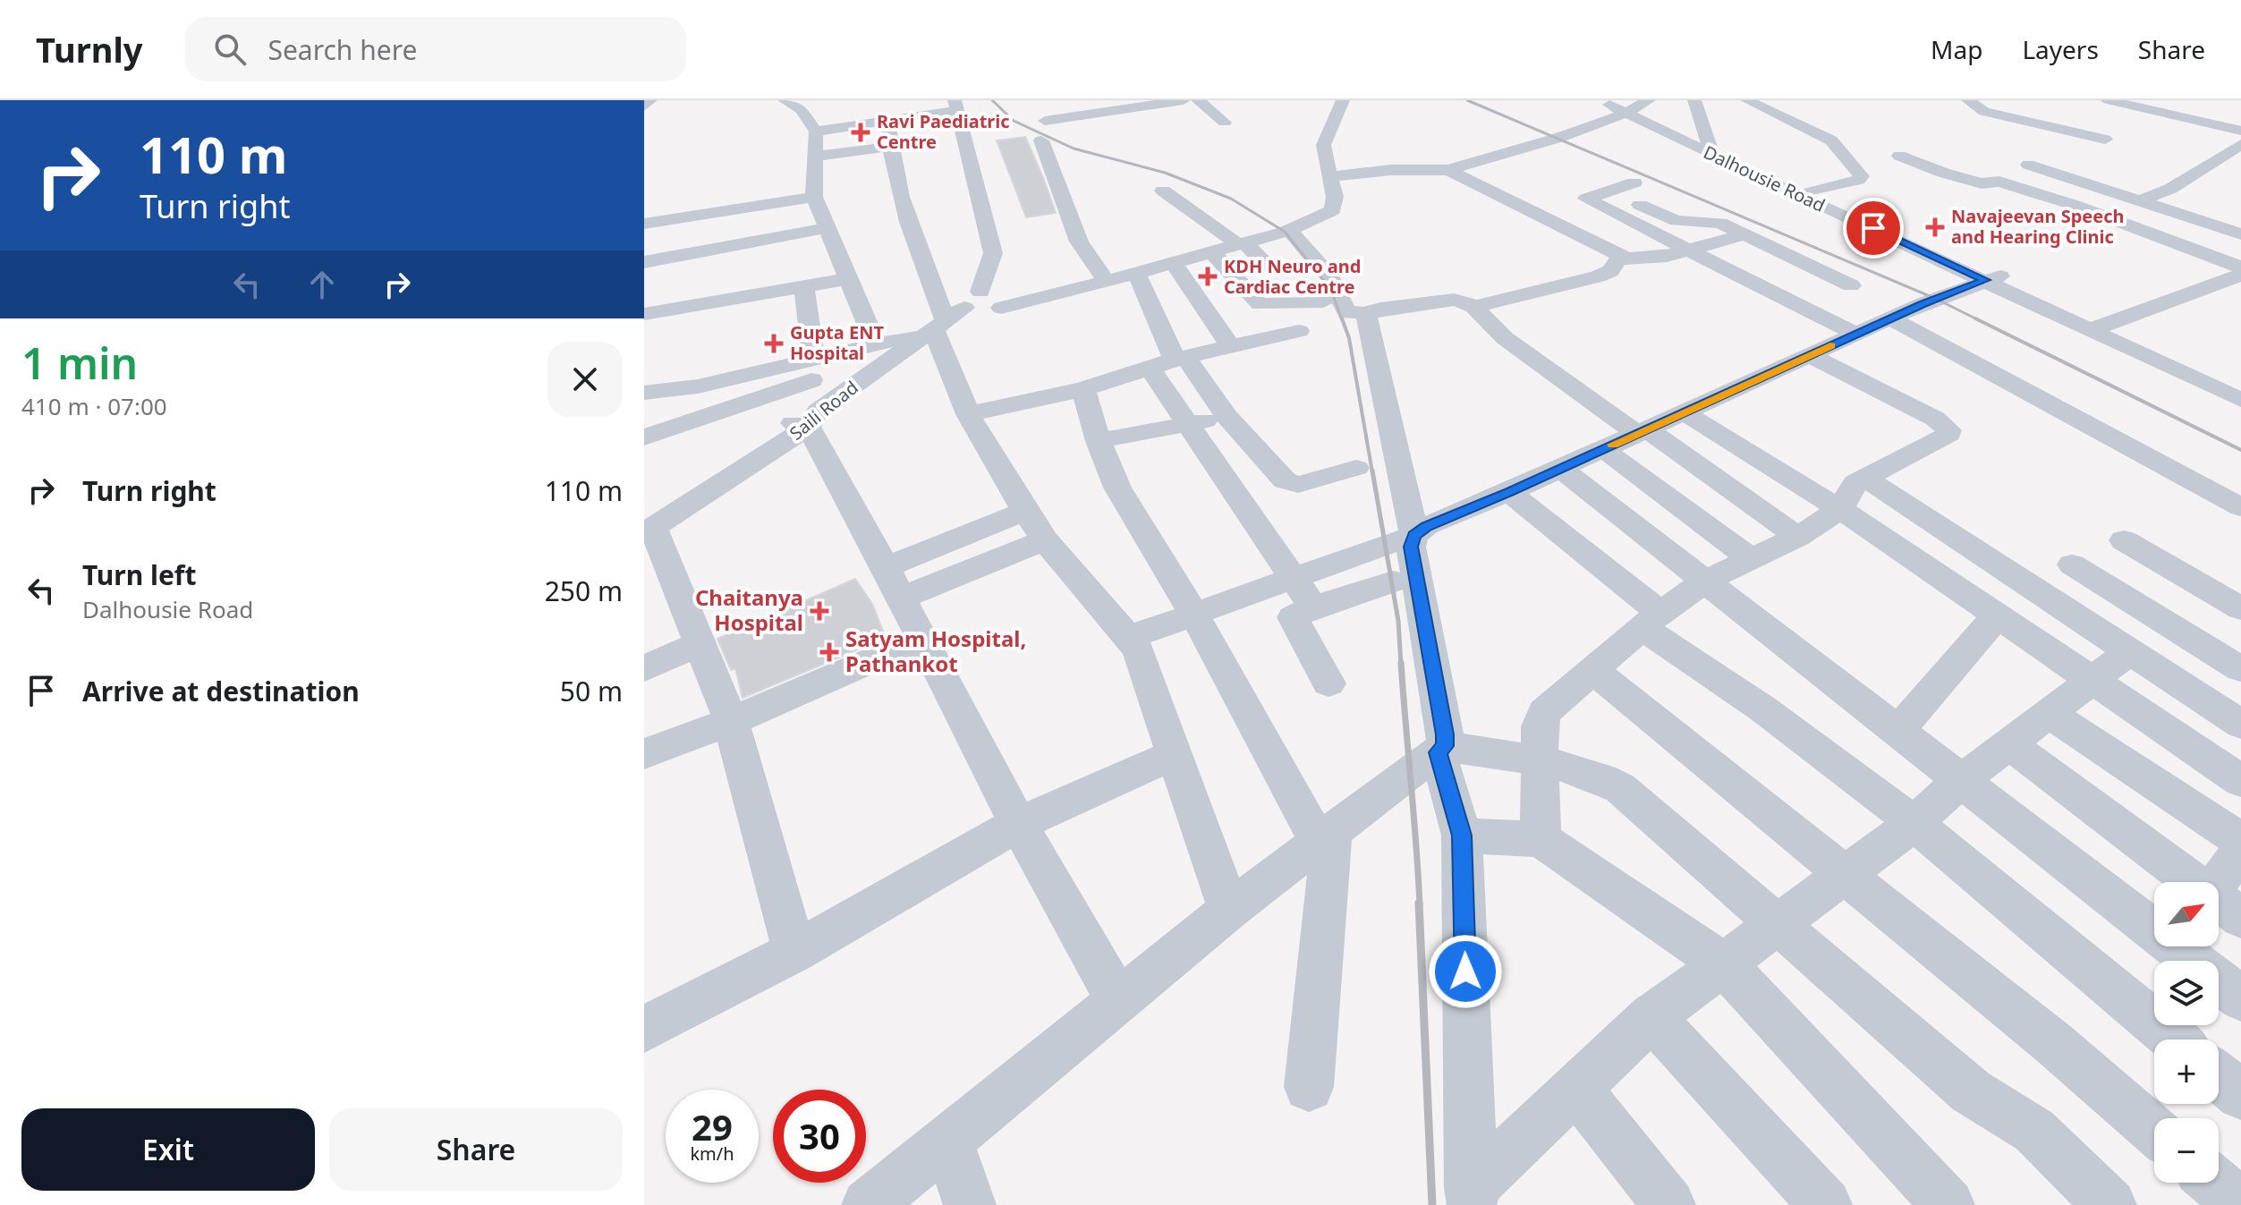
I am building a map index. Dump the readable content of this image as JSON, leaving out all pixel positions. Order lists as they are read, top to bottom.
{
  "streets": {
    "street": ["Dalhousie Road", "Saili Road"]
  },
  "places": {
    "health": [
      "Ravi Paediatric Centre",
      "Navajeevan Speech and Hearing Clinic",
      "KDH Neuro and Cardiac Centre",
      "Gupta ENT Hospital",
      "Chaitanya Hospital",
      "Satyam Hospital, Pathankot"
    ]
  },
  "north": "top right",
  "page": {
    "header": "Turnly",
    "search": "Search here",
    "nav": ["Map", "Layers", "Share"],
    "turn": ["110 m", "Turn right"],
    "heading": ["1 min", "410 m · 07:00"],
    "list": [
      {
        "name": "Turn right",
        "value": "110 m"
      },
      {
        "name": "Turn left",
        "note": "Dalhousie Road",
        "value": "250 m"
      },
      {
        "name": "Arrive at destination",
        "value": "50 m"
      }
    ],
    "map_buttons": ["+", "−"],
    "speed": "29 km/h",
    "limit": "30",
    "buttons": ["Exit", "Share"]
  }
}
